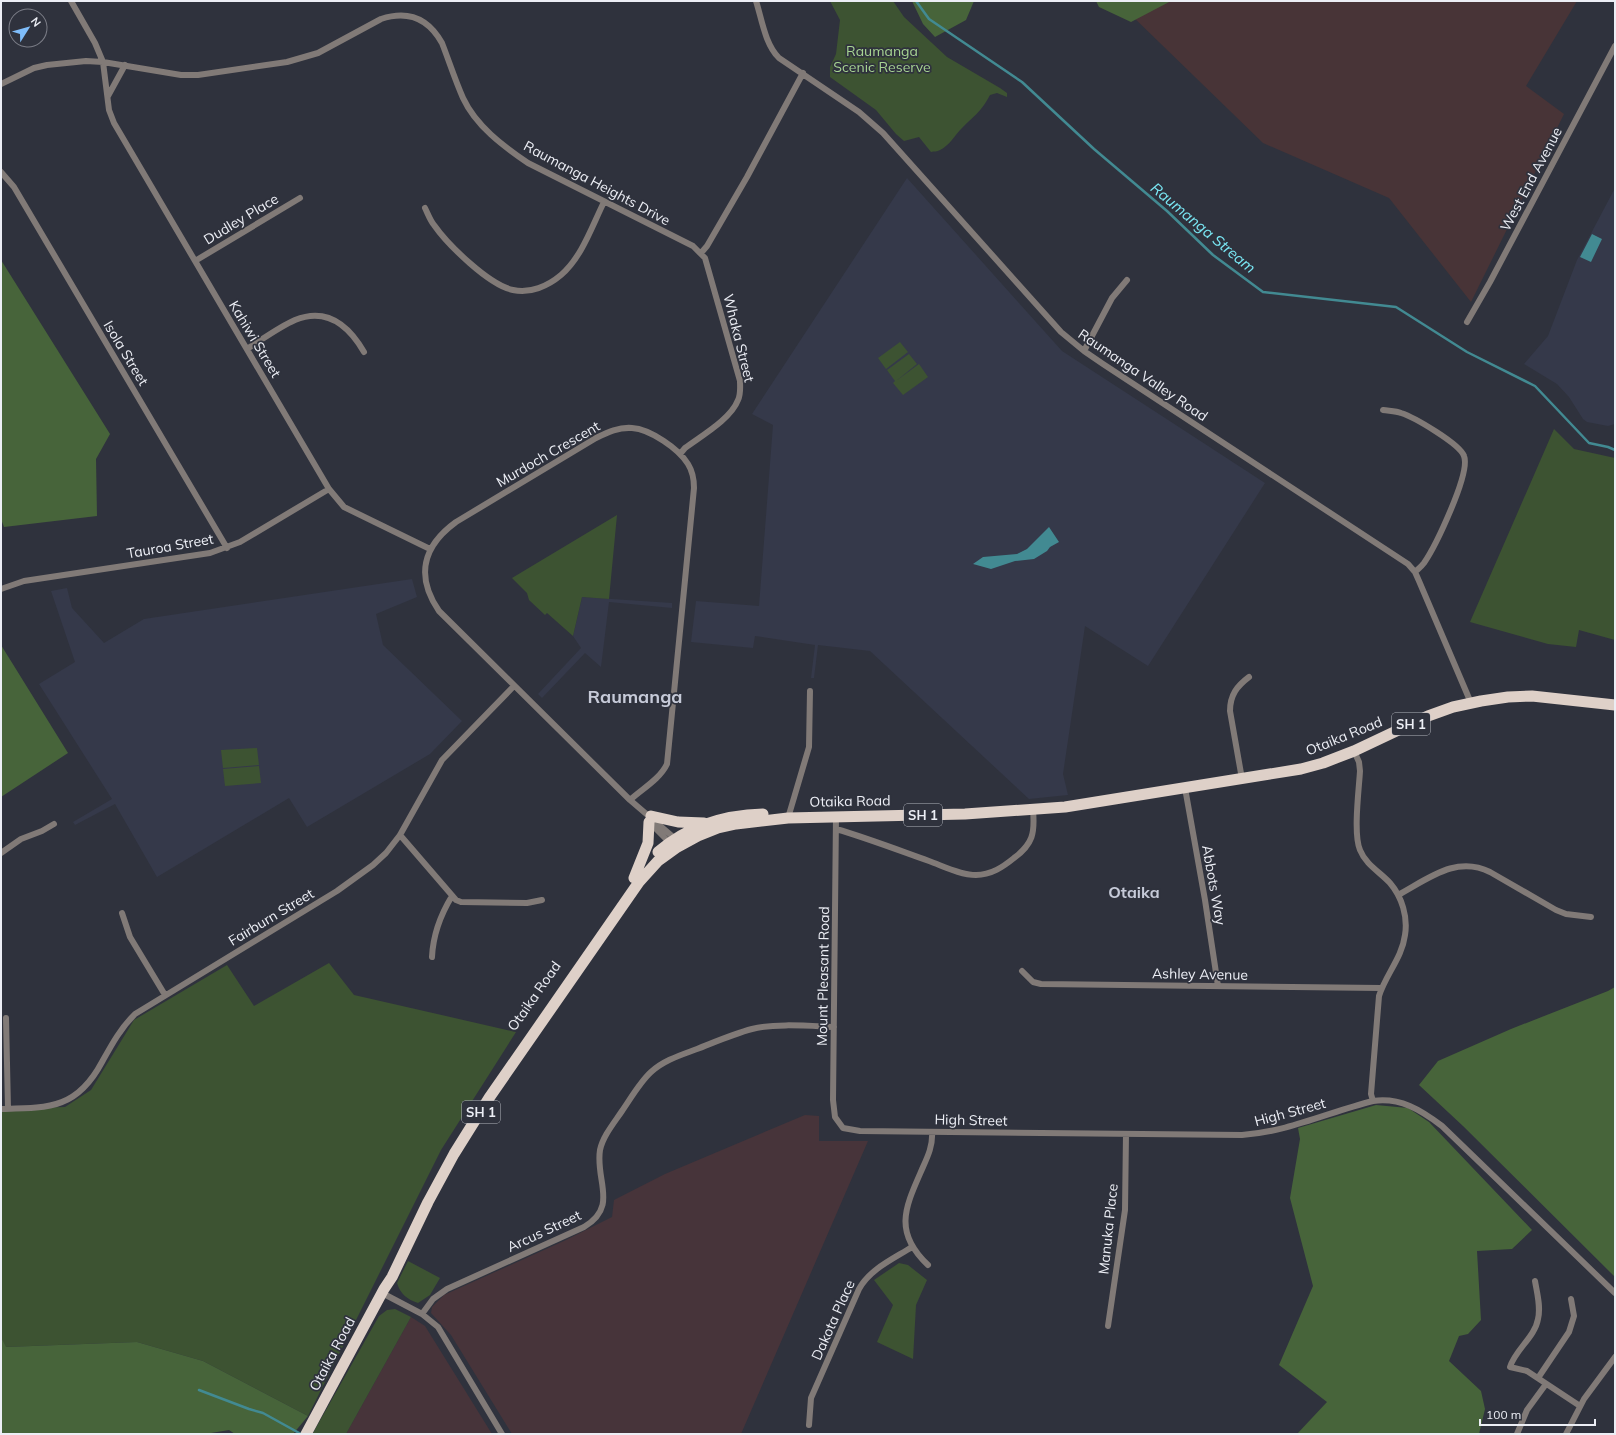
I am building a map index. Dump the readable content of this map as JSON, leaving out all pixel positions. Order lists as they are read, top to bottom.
{
  "streets": {
    "highway": ["SH 1", "Otaika Road"],
    "street": [
      "West End Avenue",
      "Raumanga Heights Drive",
      "Dudley Place",
      "Whaka Street",
      "Kahiwi Street",
      "Isola Street",
      "Raumanga Valley Road",
      "Murdoch Crescent",
      "Tauroa Street",
      "Abbots Way",
      "Fairburn Street",
      "Ashley Avenue",
      "Mount Pleasant Road",
      "High Street",
      "Manuka Place",
      "Arcus Street",
      "Dakota Place"
    ]
  },
  "crossings": [
    ["Raumanga Heights Drive", "Whaka Street"],
    ["Raumanga Heights Drive", "Kahiwi Street"],
    ["Dudley Place", "Kahiwi Street"],
    ["Whaka Street", "Murdoch Crescent"],
    ["Kahiwi Street", "Murdoch Crescent"],
    ["Kahiwi Street", "Tauroa Street"],
    ["Isola Street", "Tauroa Street"],
    ["Raumanga Valley Road", "Otaika Road"],
    ["Murdoch Crescent", "Otaika Road"],
    ["Murdoch Crescent", "Fairburn Street"],
    ["Otaika Road", "Abbots Way"],
    ["Otaika Road", "Mount Pleasant Road"],
    ["Abbots Way", "Ashley Avenue"],
    ["Mount Pleasant Road", "High Street"],
    ["Mount Pleasant Road", "Arcus Street"],
    ["High Street", "Manuka Place"]
  ],
  "districts": ["Raumanga", "Otaika"],
  "water": ["Raumanga Stream"],
  "parks": ["Raumanga Scenic Reserve"],
  "scale_bar": "100 m",
  "north": "top right"
}
